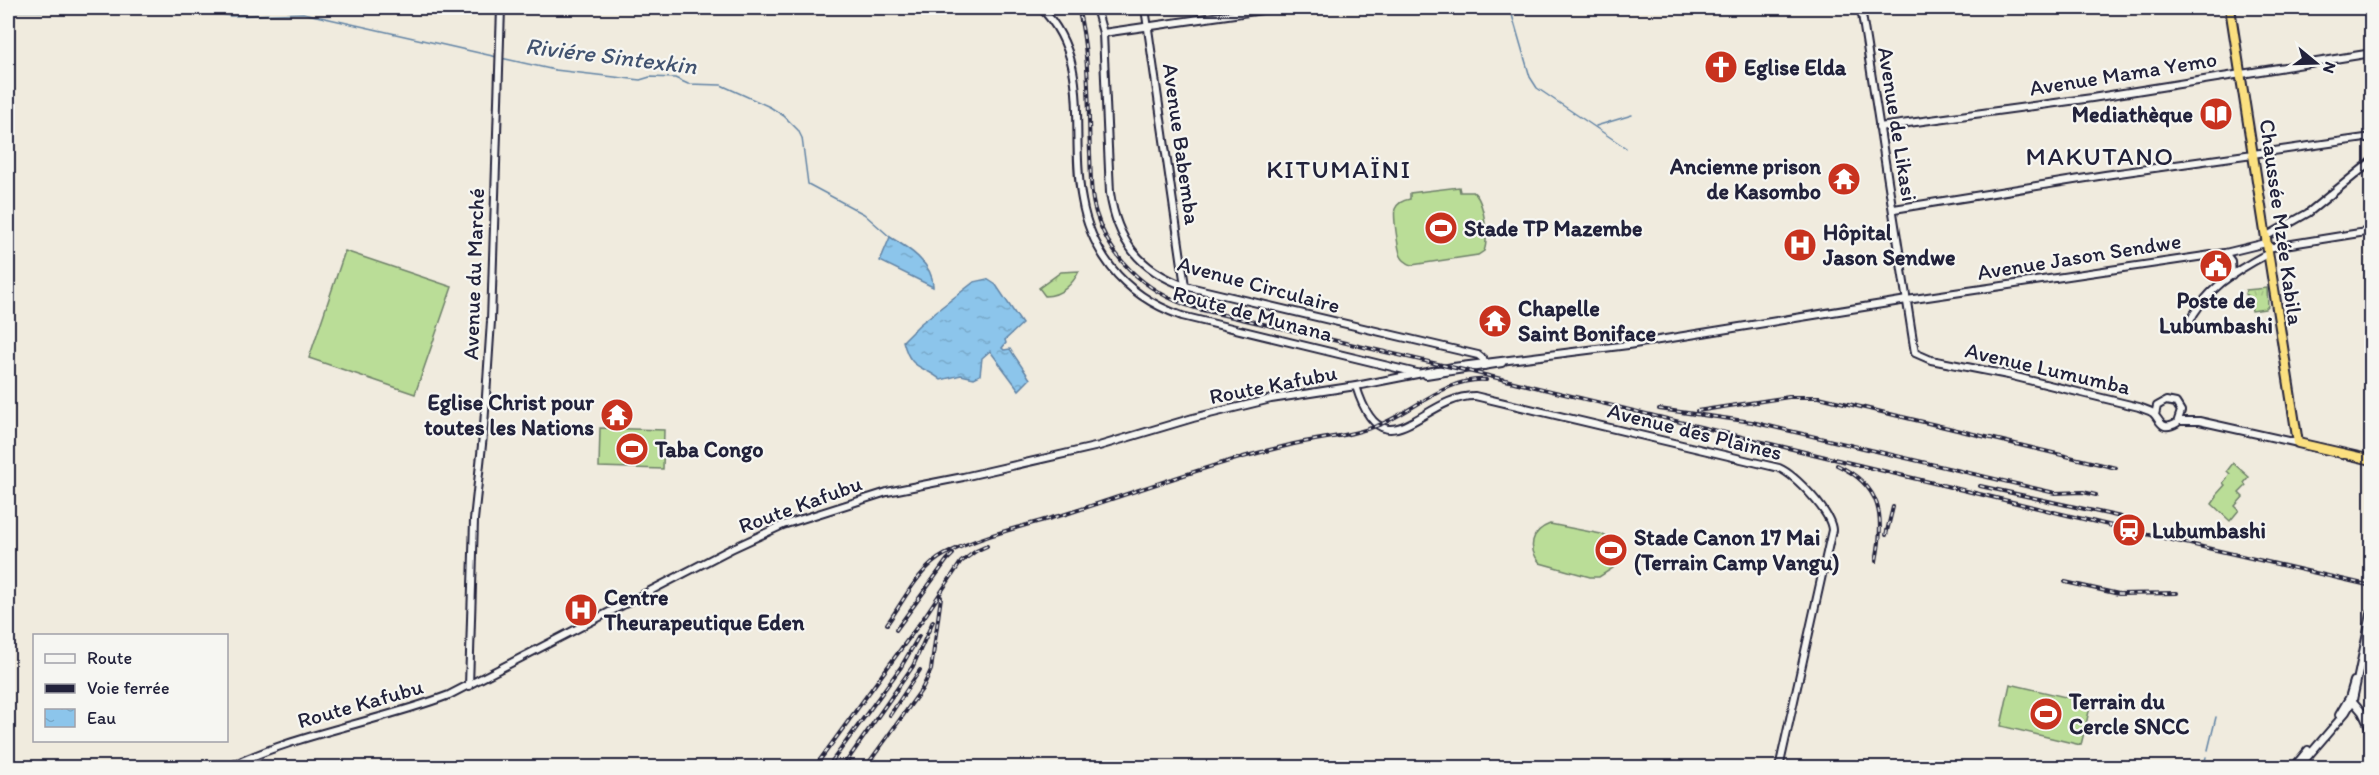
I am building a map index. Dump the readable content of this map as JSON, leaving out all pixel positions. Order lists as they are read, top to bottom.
{
  "streets": {
    "highway": ["Chaussée Mzée Kabila"],
    "main road": [
      "Avenue Mama Yemo",
      "Avenue de Likasi",
      "Avenue Babemba",
      "Avenue Jason Sendwe",
      "Avenue du Marché",
      "Avenue Circulaire",
      "Route de Munana",
      "Avenue Lumumba",
      "Route Kafubu",
      "Avenue des Plaines"
    ]
  },
  "crossings": [
    ["Avenue Mama Yemo", "Avenue de Likasi"],
    ["Avenue Mama Yemo", "Chaussée Mzée Kabila"],
    ["Avenue de Likasi", "Avenue Jason Sendwe"],
    ["Avenue de Likasi", "Avenue Lumumba"],
    ["Avenue Babemba", "Avenue Circulaire"],
    ["Chaussée Mzée Kabila", "Avenue Jason Sendwe"],
    ["Avenue Jason Sendwe", "Avenue Circulaire"],
    ["Avenue Jason Sendwe", "Route de Munana"],
    ["Avenue Jason Sendwe", "Route Kafubu"],
    ["Avenue du Marché", "Route Kafubu"],
    ["Route de Munana", "Route Kafubu"],
    ["Route Kafubu", "Avenue des Plaines"]
  ],
  "districts": ["MAKUTANO", "KITUMAÏNI"],
  "water": ["Riviére Sintexkin"],
  "places": {
    "church": ["Eglise Elda"],
    "library": ["Mediathèque"],
    "temple": ["Ancienne prison de Kasombo", "Chapelle Saint Boniface", "Eglise Christ pour toutes les Nations"],
    "sports": [
      "Stade TP Mazembe",
      "Taba Congo",
      "Stade Canon 17 Mai (Terrain Camp Vangu)",
      "Terrain du Cercle SNCC"
    ],
    "hospital": ["Hôpital Jason Sendwe", "Centre Theurapeutique Eden"],
    "public building": ["Poste de Lubumbashi"],
    "station": ["Lubumbashi"]
  },
  "legend": ["Route", "Voie ferrée", "Eau"],
  "north": "right"
}
